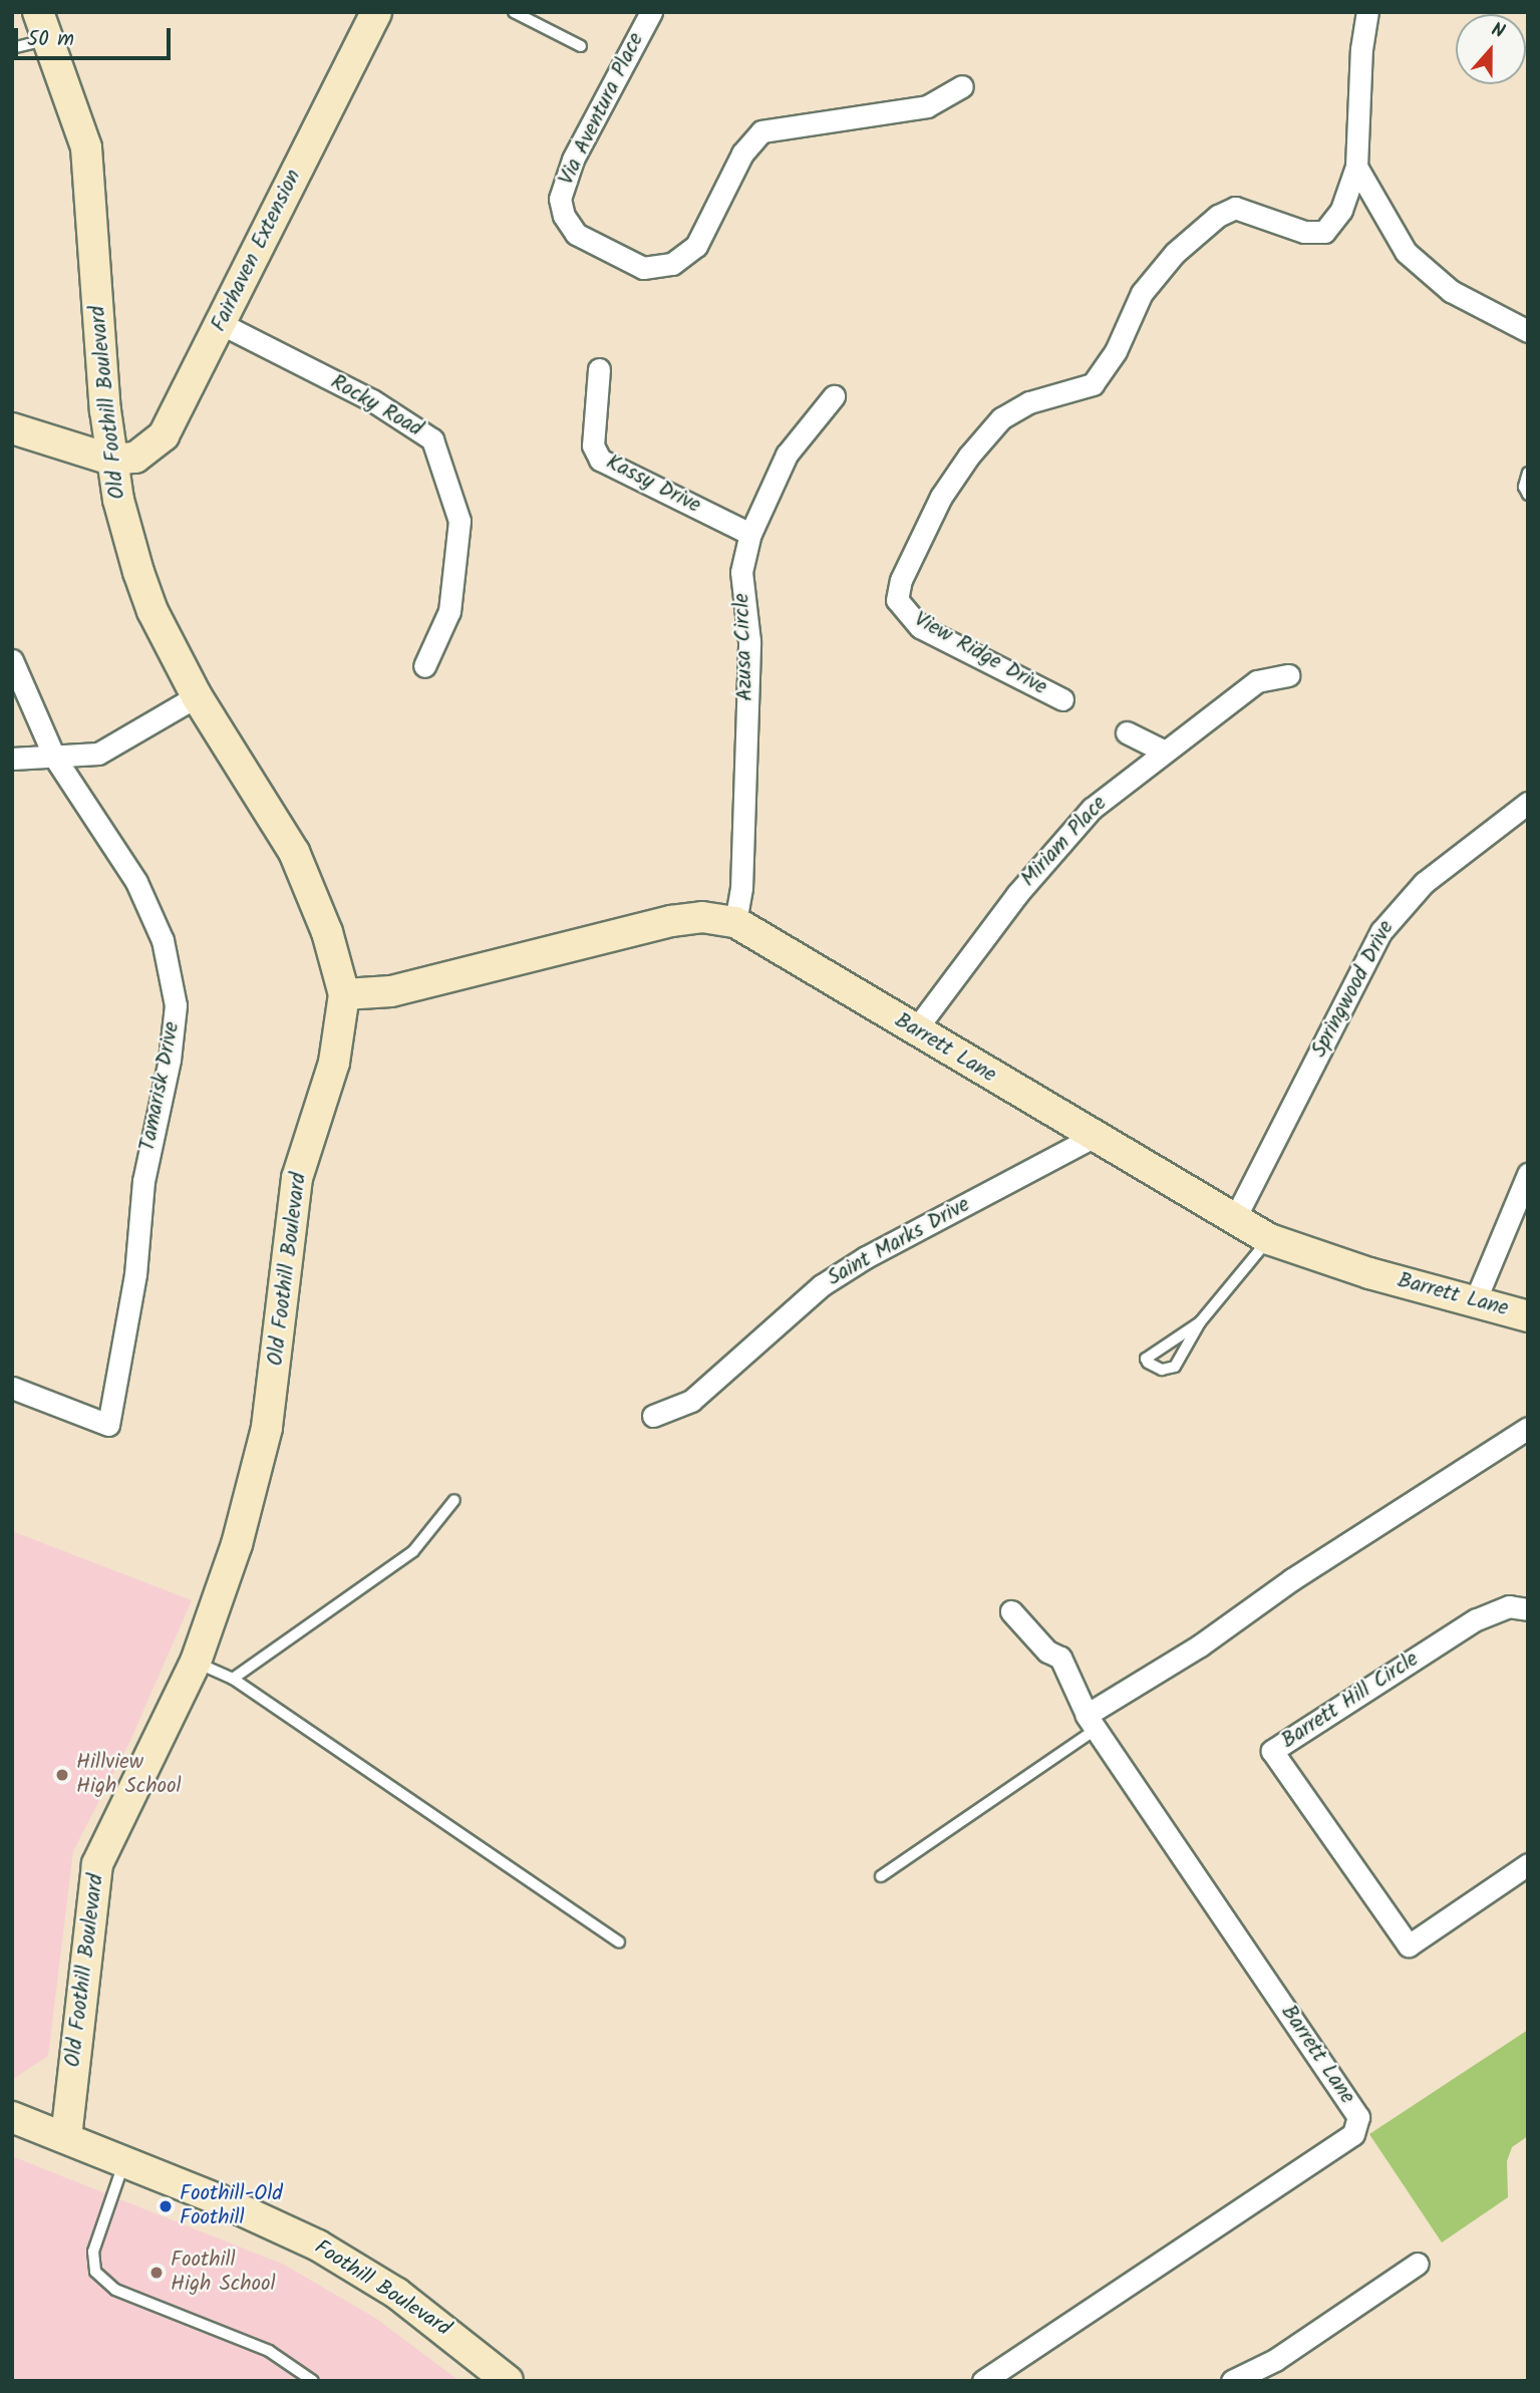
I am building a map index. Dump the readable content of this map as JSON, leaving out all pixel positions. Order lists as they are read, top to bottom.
{
  "streets": {
    "street": [
      "Via Aventura Place",
      "Fairhaven Extension",
      "Old Foothill Boulevard",
      "Rocky Road",
      "Kassy Drive",
      "Azusa Circle",
      "View Ridge Drive",
      "Miriam Place",
      "Springwood Drive",
      "Barrett Lane",
      "Tamarisk Drive",
      "Saint Marks Drive",
      "Barrett Hill Circle",
      "Foothill Boulevard"
    ]
  },
  "crossings": [
    ["Fairhaven Extension", "Old Foothill Boulevard"],
    ["Fairhaven Extension", "Rocky Road"],
    ["Old Foothill Boulevard", "Barrett Lane"],
    ["Old Foothill Boulevard", "Foothill Boulevard"],
    ["Kassy Drive", "Azusa Circle"],
    ["Azusa Circle", "Barrett Lane"],
    ["Miriam Place", "Barrett Lane"],
    ["Springwood Drive", "Barrett Lane"],
    ["Barrett Lane", "Saint Marks Drive"]
  ],
  "places": ["Hillview High School", "Foothill-Old Foothill", "Foothill High School"],
  "scale_bar": "50 m",
  "north": "top"
}
